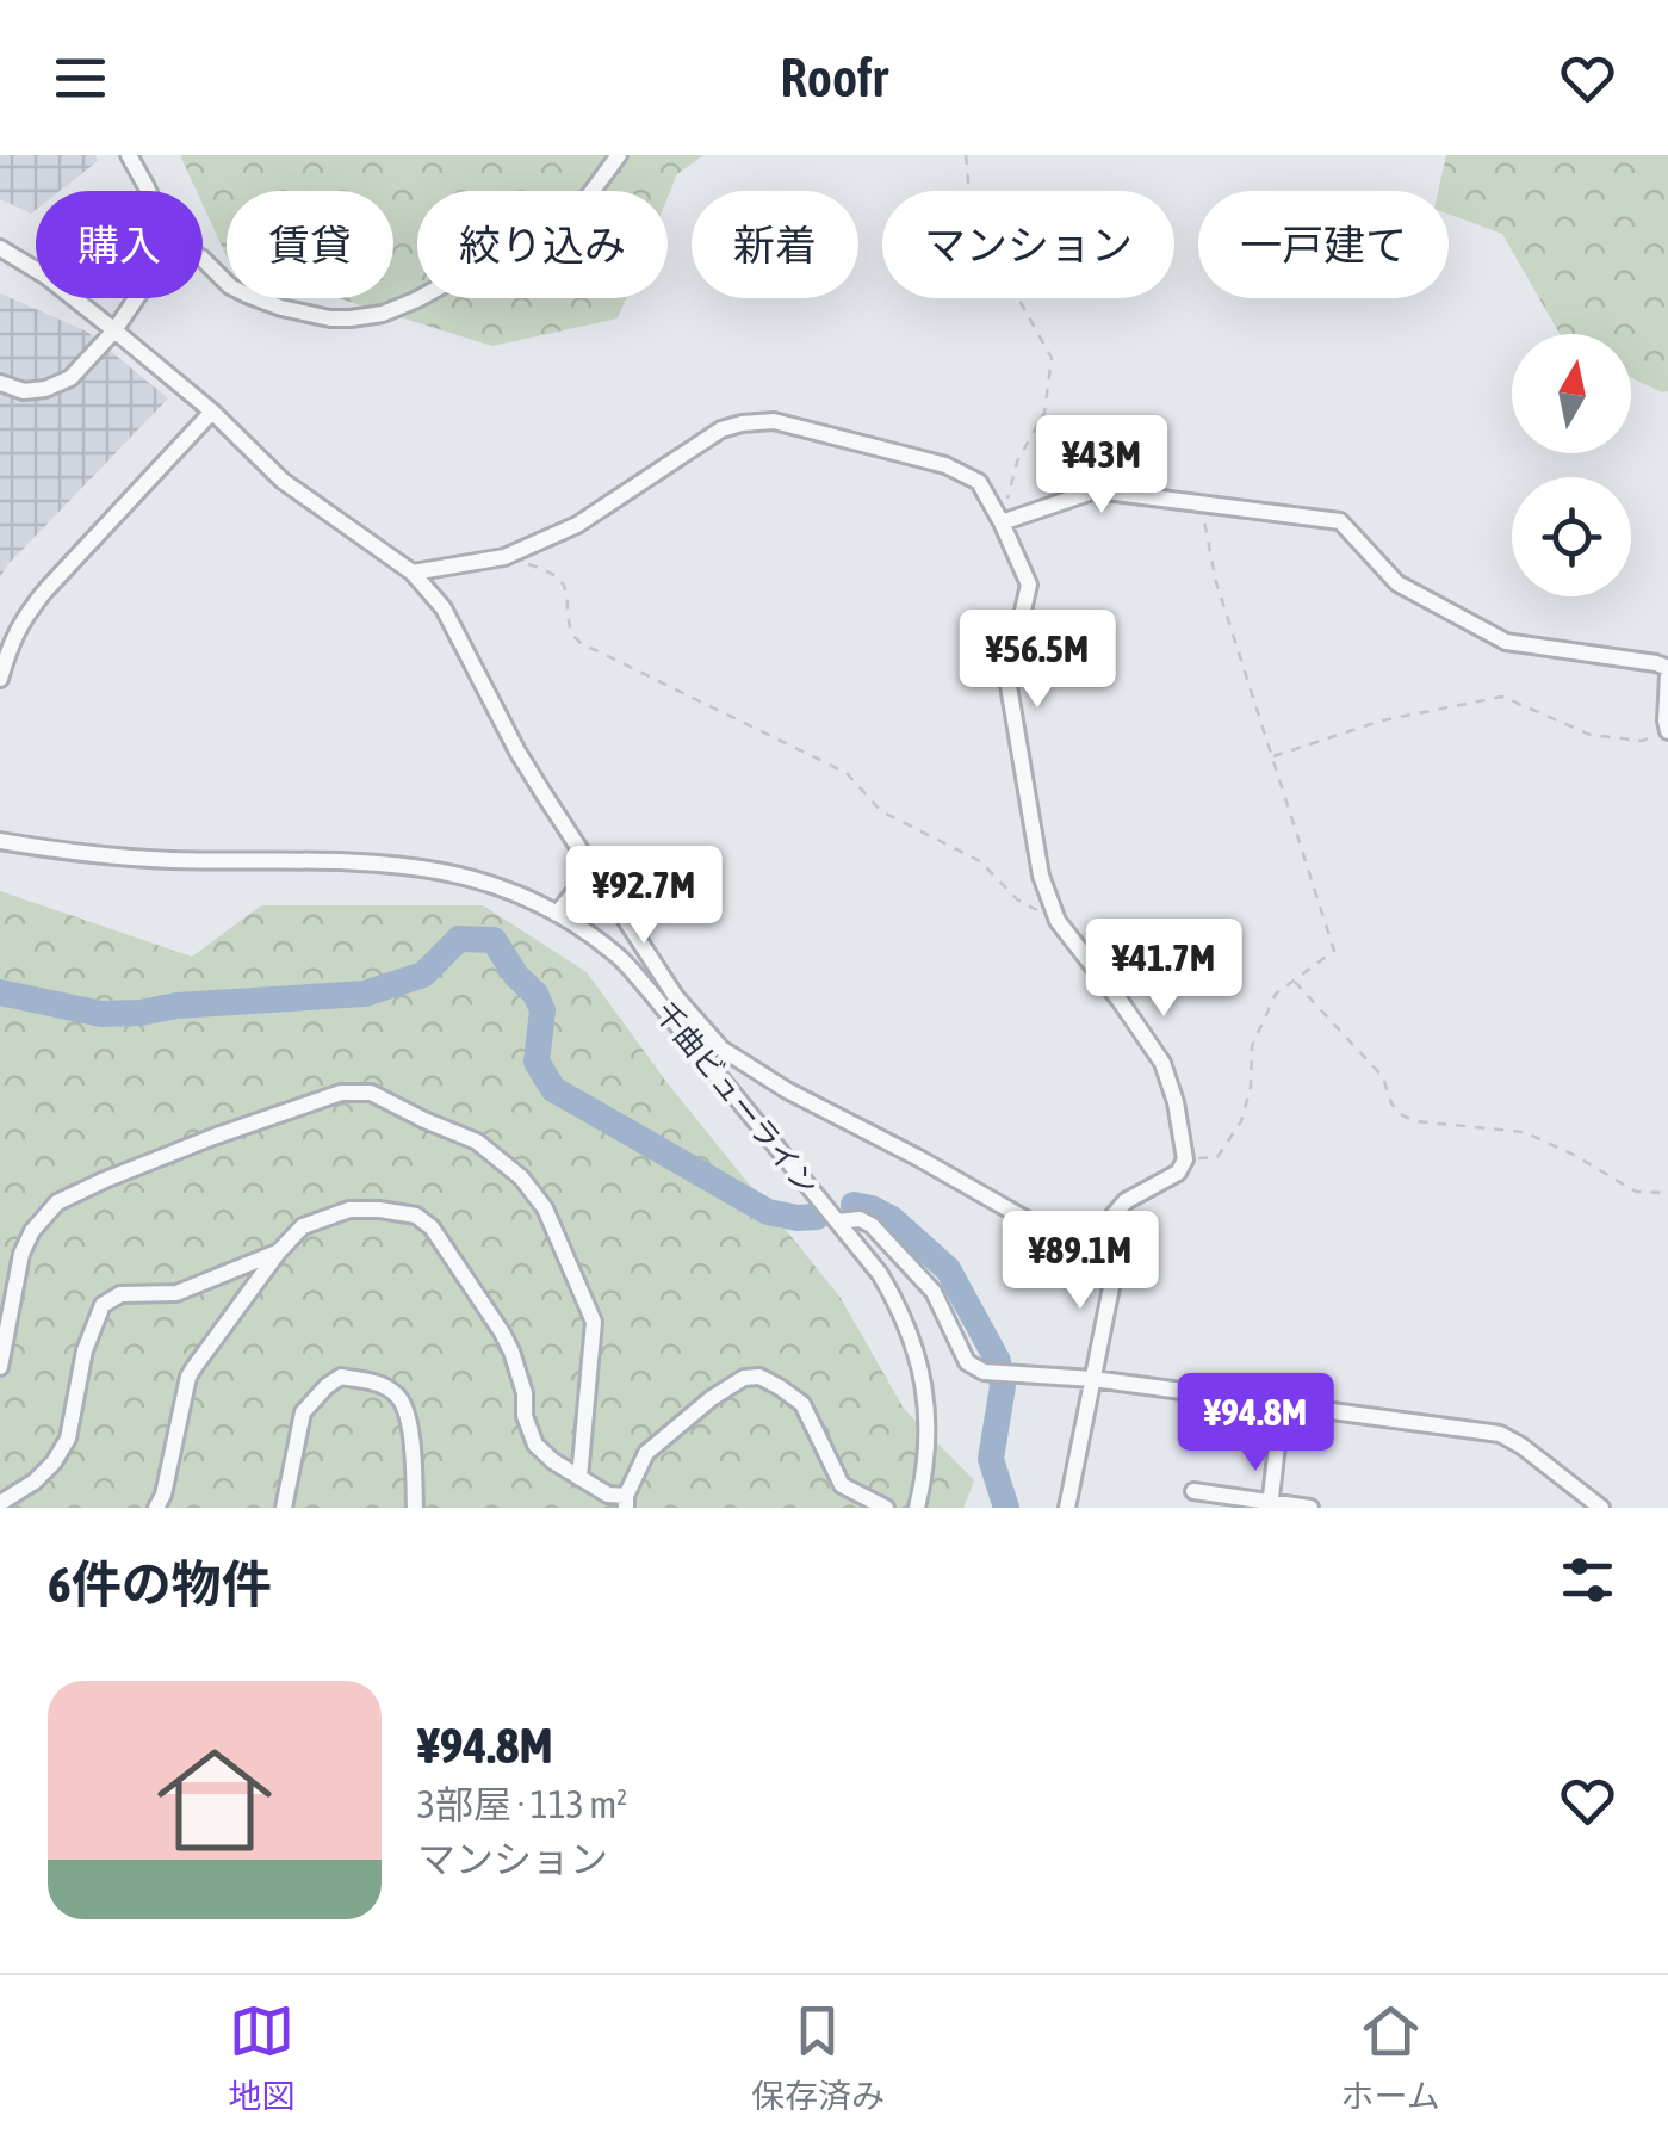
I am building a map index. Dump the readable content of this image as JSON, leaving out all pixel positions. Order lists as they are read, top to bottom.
{
  "streets": {
    "street": ["千曲ビューライン"]
  },
  "north": "top",
  "page": {
    "header": "Roofr",
    "chip": [
      "購入",
      "賃貸",
      "絞り込み",
      "新着",
      "マンション",
      "一戸建て"
    ],
    "price": [
      "¥43M",
      "¥56.5M",
      "¥92.7M",
      "¥41.7M",
      "¥89.1M",
      "¥94.8M"
    ],
    "heading": "6件の物件",
    "list": [
      {
        "name": "¥94.8M",
        "note": "3部屋 · 113 m² · マンション"
      }
    ],
    "tabs": ["地図", "保存済み", "ホーム"]
  }
}
